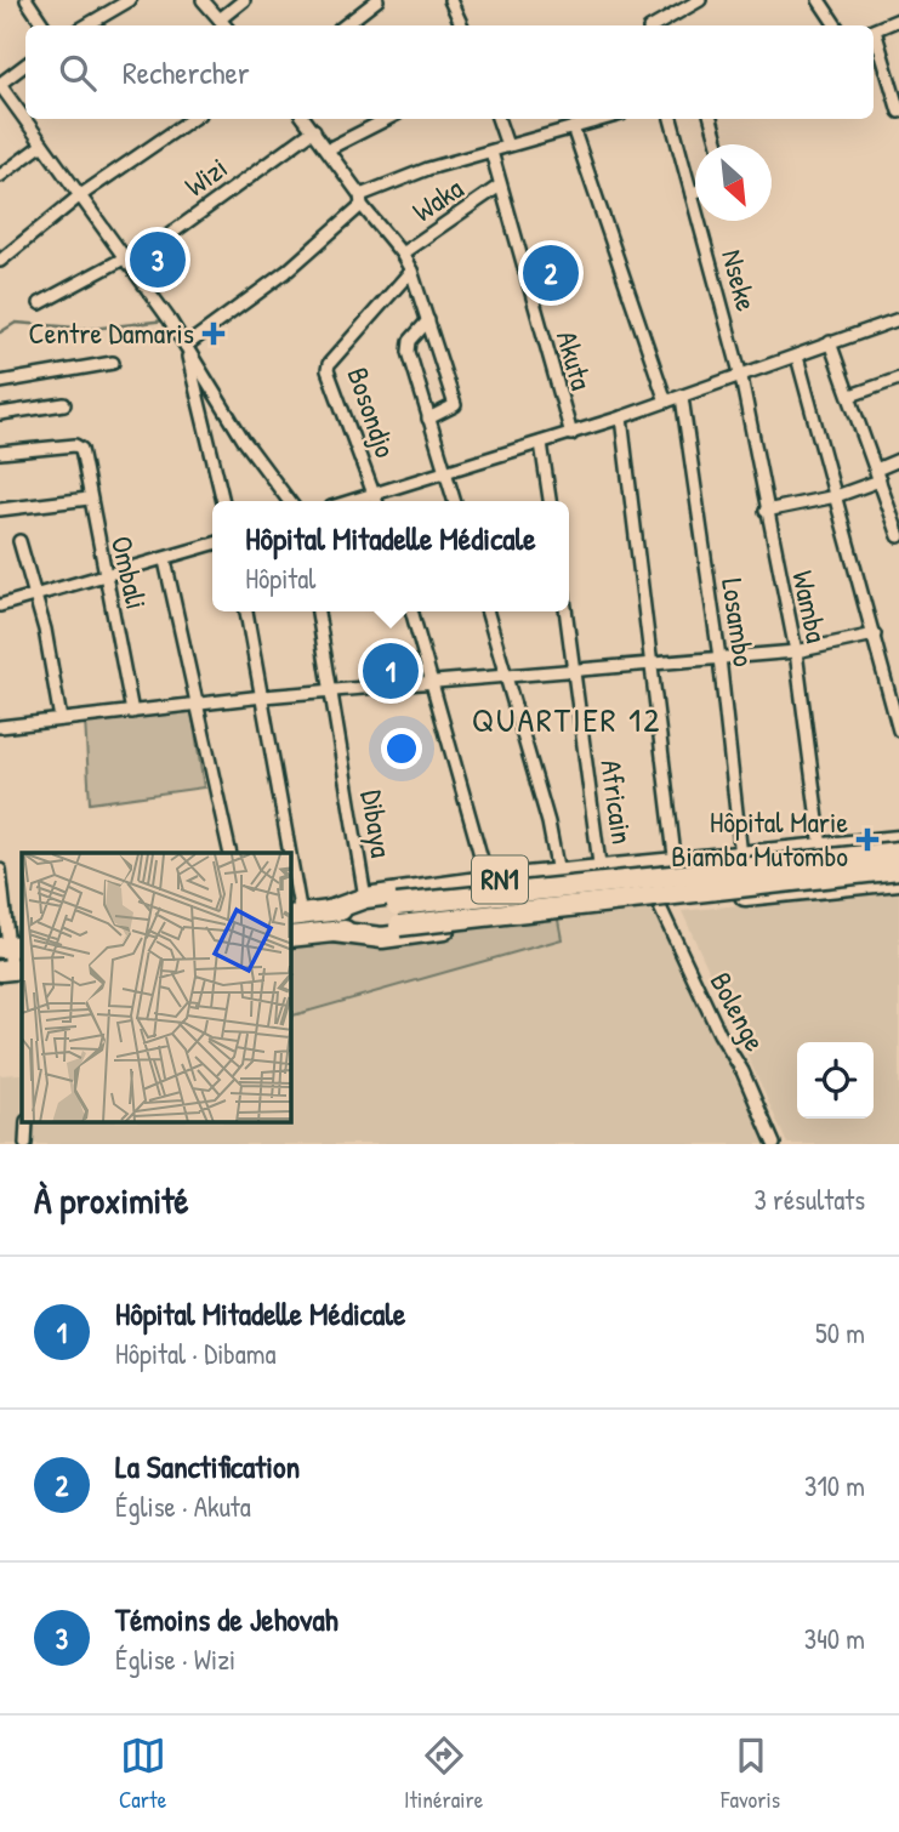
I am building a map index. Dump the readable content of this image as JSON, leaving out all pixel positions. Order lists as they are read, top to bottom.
{
  "streets": {
    "highway": ["RN1"],
    "street": [
      "Wizi",
      "Waka",
      "Nseke",
      "Akuta",
      "Bosondjo",
      "Ombali",
      "Wamba",
      "Losambo",
      "Africain",
      "Dibaya",
      "Bolenge"
    ]
  },
  "crossings": [
    ["Waka", "Akuta"],
    ["Nseke", "Wamba"],
    ["Wamba", "RN1"],
    ["Losambo", "RN1"],
    ["Africain", "RN1"],
    ["Dibaya", "RN1"],
    ["RN1", "Bolenge"]
  ],
  "districts": ["QUARTIER 12"],
  "places": {
    "health": ["Centre Damaris", "Hôpital Marie Biamba Mutombo"]
  },
  "north": "bottom right",
  "page": {
    "search": "Rechercher",
    "pins": ["3", "2", "1"],
    "popup": ["Hôpital Mitadelle Médicale", "Hôpital"],
    "heading": ["À proximité", "3 résultats"],
    "list": [
      {
        "mark": "1",
        "name": "Hôpital Mitadelle Médicale",
        "note": "Hôpital · Dibama",
        "value": "50 m"
      },
      {
        "mark": "2",
        "name": "La Sanctification",
        "note": "Église · Akuta",
        "value": "310 m"
      },
      {
        "mark": "3",
        "name": "Témoins de Jehovah",
        "note": "Église · Wizi",
        "value": "340 m"
      }
    ],
    "nav": ["Carte", "Itinéraire", "Favoris"]
  }
}
